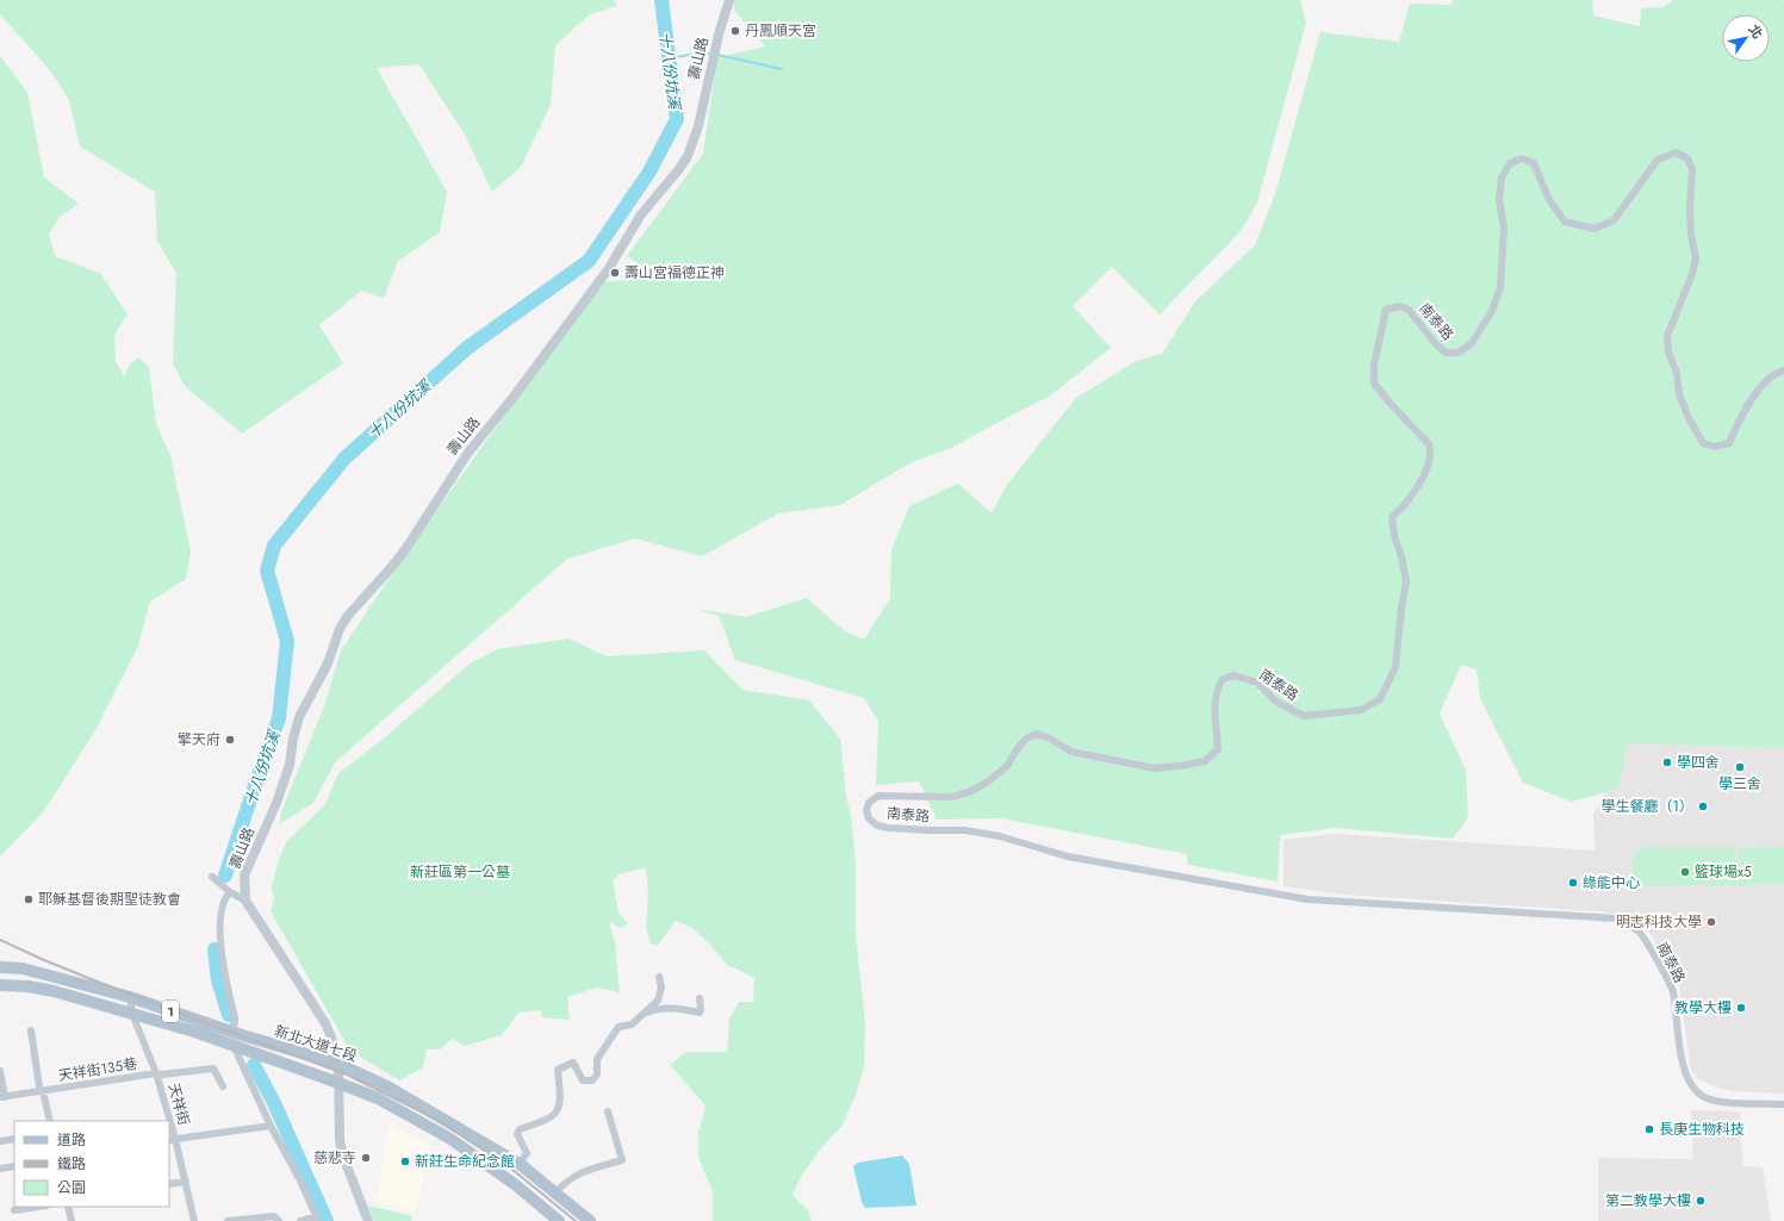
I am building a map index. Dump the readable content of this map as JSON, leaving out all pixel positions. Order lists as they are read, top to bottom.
{
  "streets": {
    "main road": ["1", "新北大道七段"],
    "street": [
      "壽山路",
      "南泰路",
      "天祥街135巷",
      "天祥街"
    ]
  },
  "crossings": [
    ["新北大道七段", "天祥街"],
    ["天祥街135巷", "天祥街"]
  ],
  "water": ["十八份坑溪"],
  "parks": ["新莊區第一公墓"],
  "places": [
    "丹鳳順天宮",
    "壽山宮福德正神",
    "擎天府",
    "學四舍",
    "學三舍",
    "學生餐廳（1）",
    "籃球場x5",
    "綠能中心",
    "耶穌基督後期聖徒教會",
    "明志科技大學",
    "教學大樓",
    "長庚生物科技",
    "慈悲寺",
    "新莊生命紀念館",
    "第二教學大樓"
  ],
  "legend": ["道路", "鐵路", "公園"],
  "north": "top right"
}
